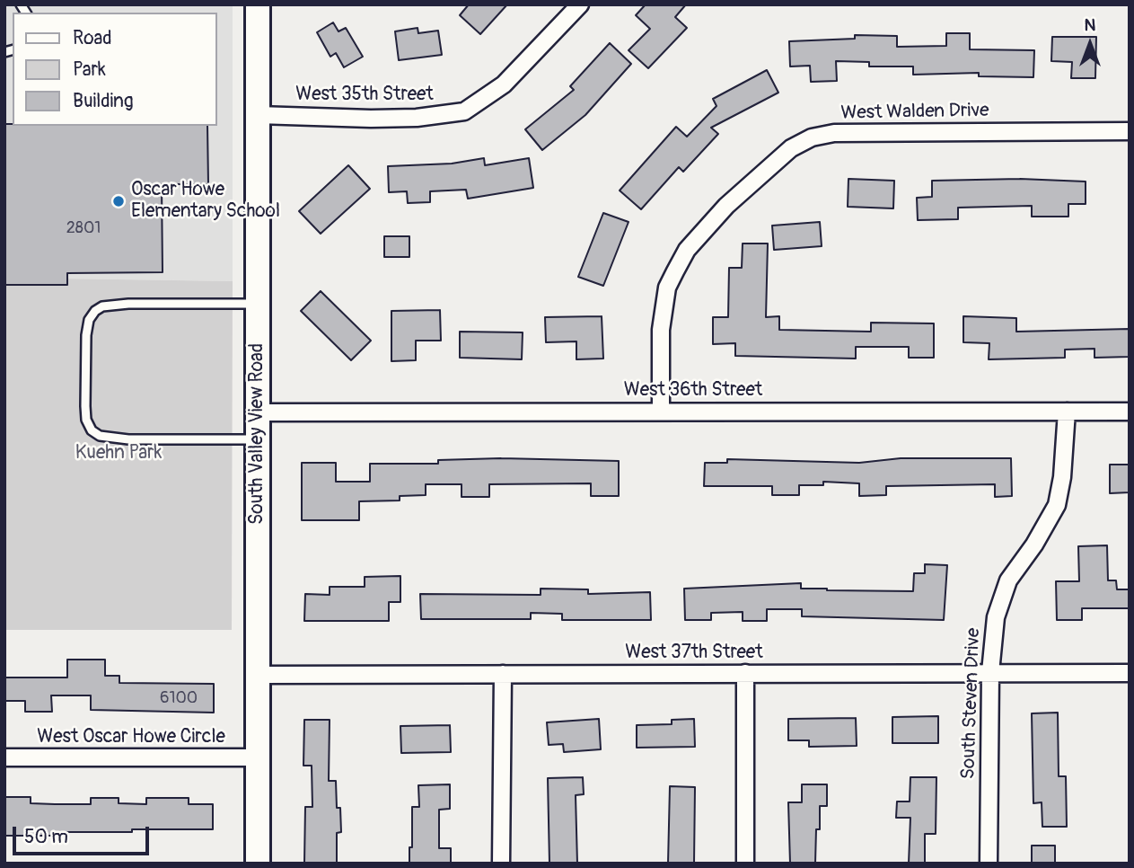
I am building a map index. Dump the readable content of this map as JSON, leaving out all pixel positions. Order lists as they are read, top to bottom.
{
  "streets": {
    "street": [
      "West 35th Street",
      "West Walden Drive",
      "West 36th Street",
      "South Valley View Road",
      "West 37th Street",
      "South Steven Drive",
      "West Oscar Howe Circle"
    ]
  },
  "crossings": [
    ["West 35th Street", "South Valley View Road"],
    ["West Walden Drive", "West 36th Street"],
    ["West 36th Street", "South Valley View Road"],
    ["West 36th Street", "South Steven Drive"],
    ["South Valley View Road", "West 37th Street"],
    ["South Valley View Road", "West Oscar Howe Circle"],
    ["West 37th Street", "South Steven Drive"]
  ],
  "parks": ["Kuehn Park"],
  "places": ["Oscar Howe Elementary School"],
  "house_numbers": ["2801", "6100"],
  "legend": ["Road", "Park", "Building"],
  "scale_bar": "50 m",
  "north": "top"
}
